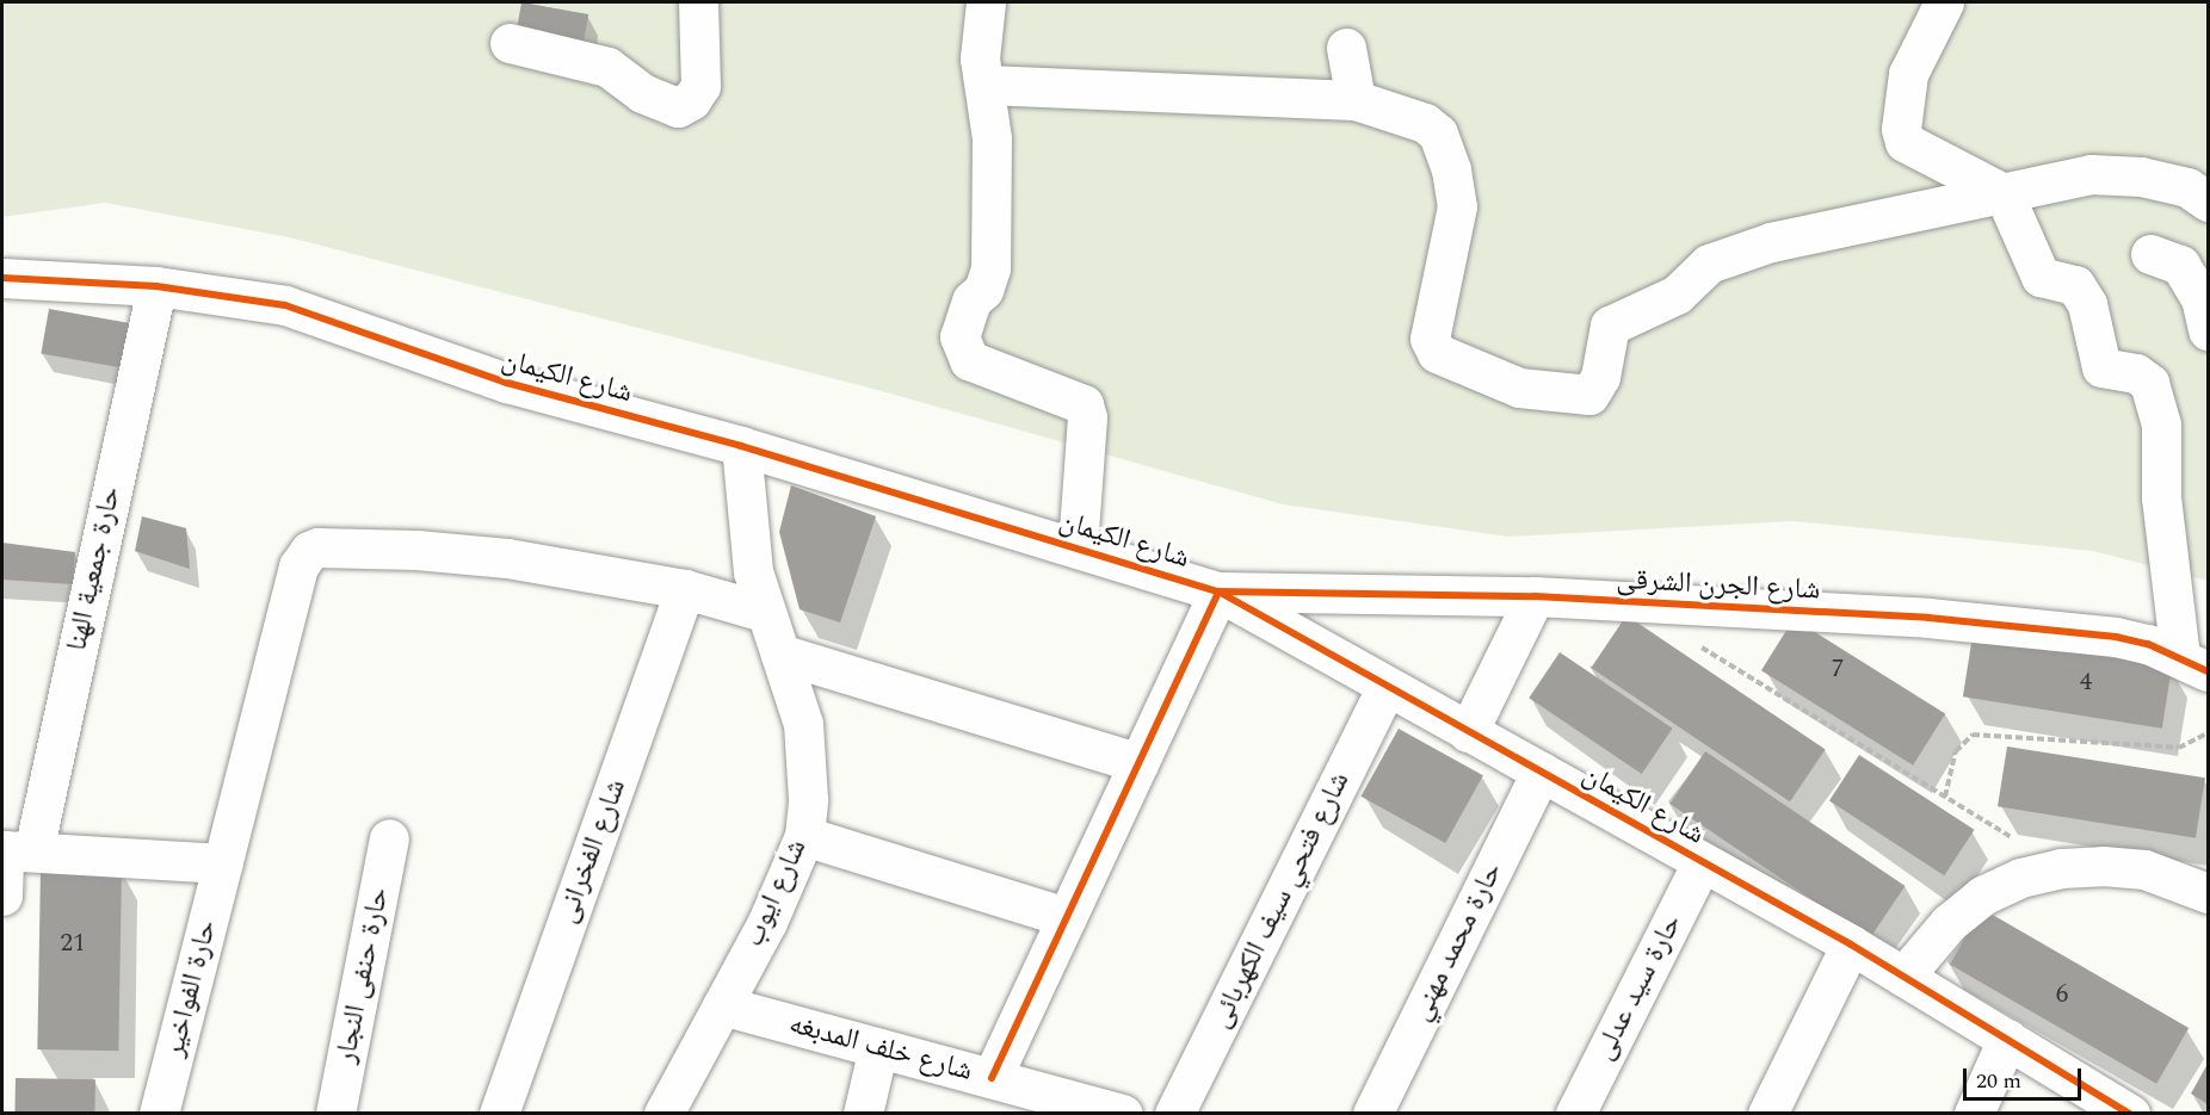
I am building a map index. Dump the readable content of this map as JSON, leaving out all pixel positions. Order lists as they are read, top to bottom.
{
  "streets": {
    "street": [
      "شارع الكيمان",
      "حارة جمعية الهنا",
      "شارع الجرن الشرقى",
      "شارع الفخرانى",
      "شارع ايوب",
      "شارع فتحي سيف الكهربائى",
      "حارة محمد مهني",
      "حارة حنفى النجار",
      "حارة سيد عدلى",
      "حارة الفواخير",
      "شارع خلف المدبغه"
    ]
  },
  "crossings": [
    ["شارع الكيمان", "حارة جمعية الهنا"],
    ["شارع الكيمان", "شارع الجرن الشرقى"],
    ["شارع الكيمان", "شارع ايوب"],
    ["شارع الكيمان", "شارع فتحي سيف الكهربائى"],
    ["شارع الكيمان", "حارة محمد مهني"],
    ["شارع الكيمان", "حارة سيد عدلى"],
    ["شارع الفخرانى", "حارة الفواخير"],
    ["شارع ايوب", "شارع خلف المدبغه"]
  ],
  "house_numbers": [
    "7",
    "4",
    "21",
    "6"
  ],
  "scale_bar": "20 m"
}
